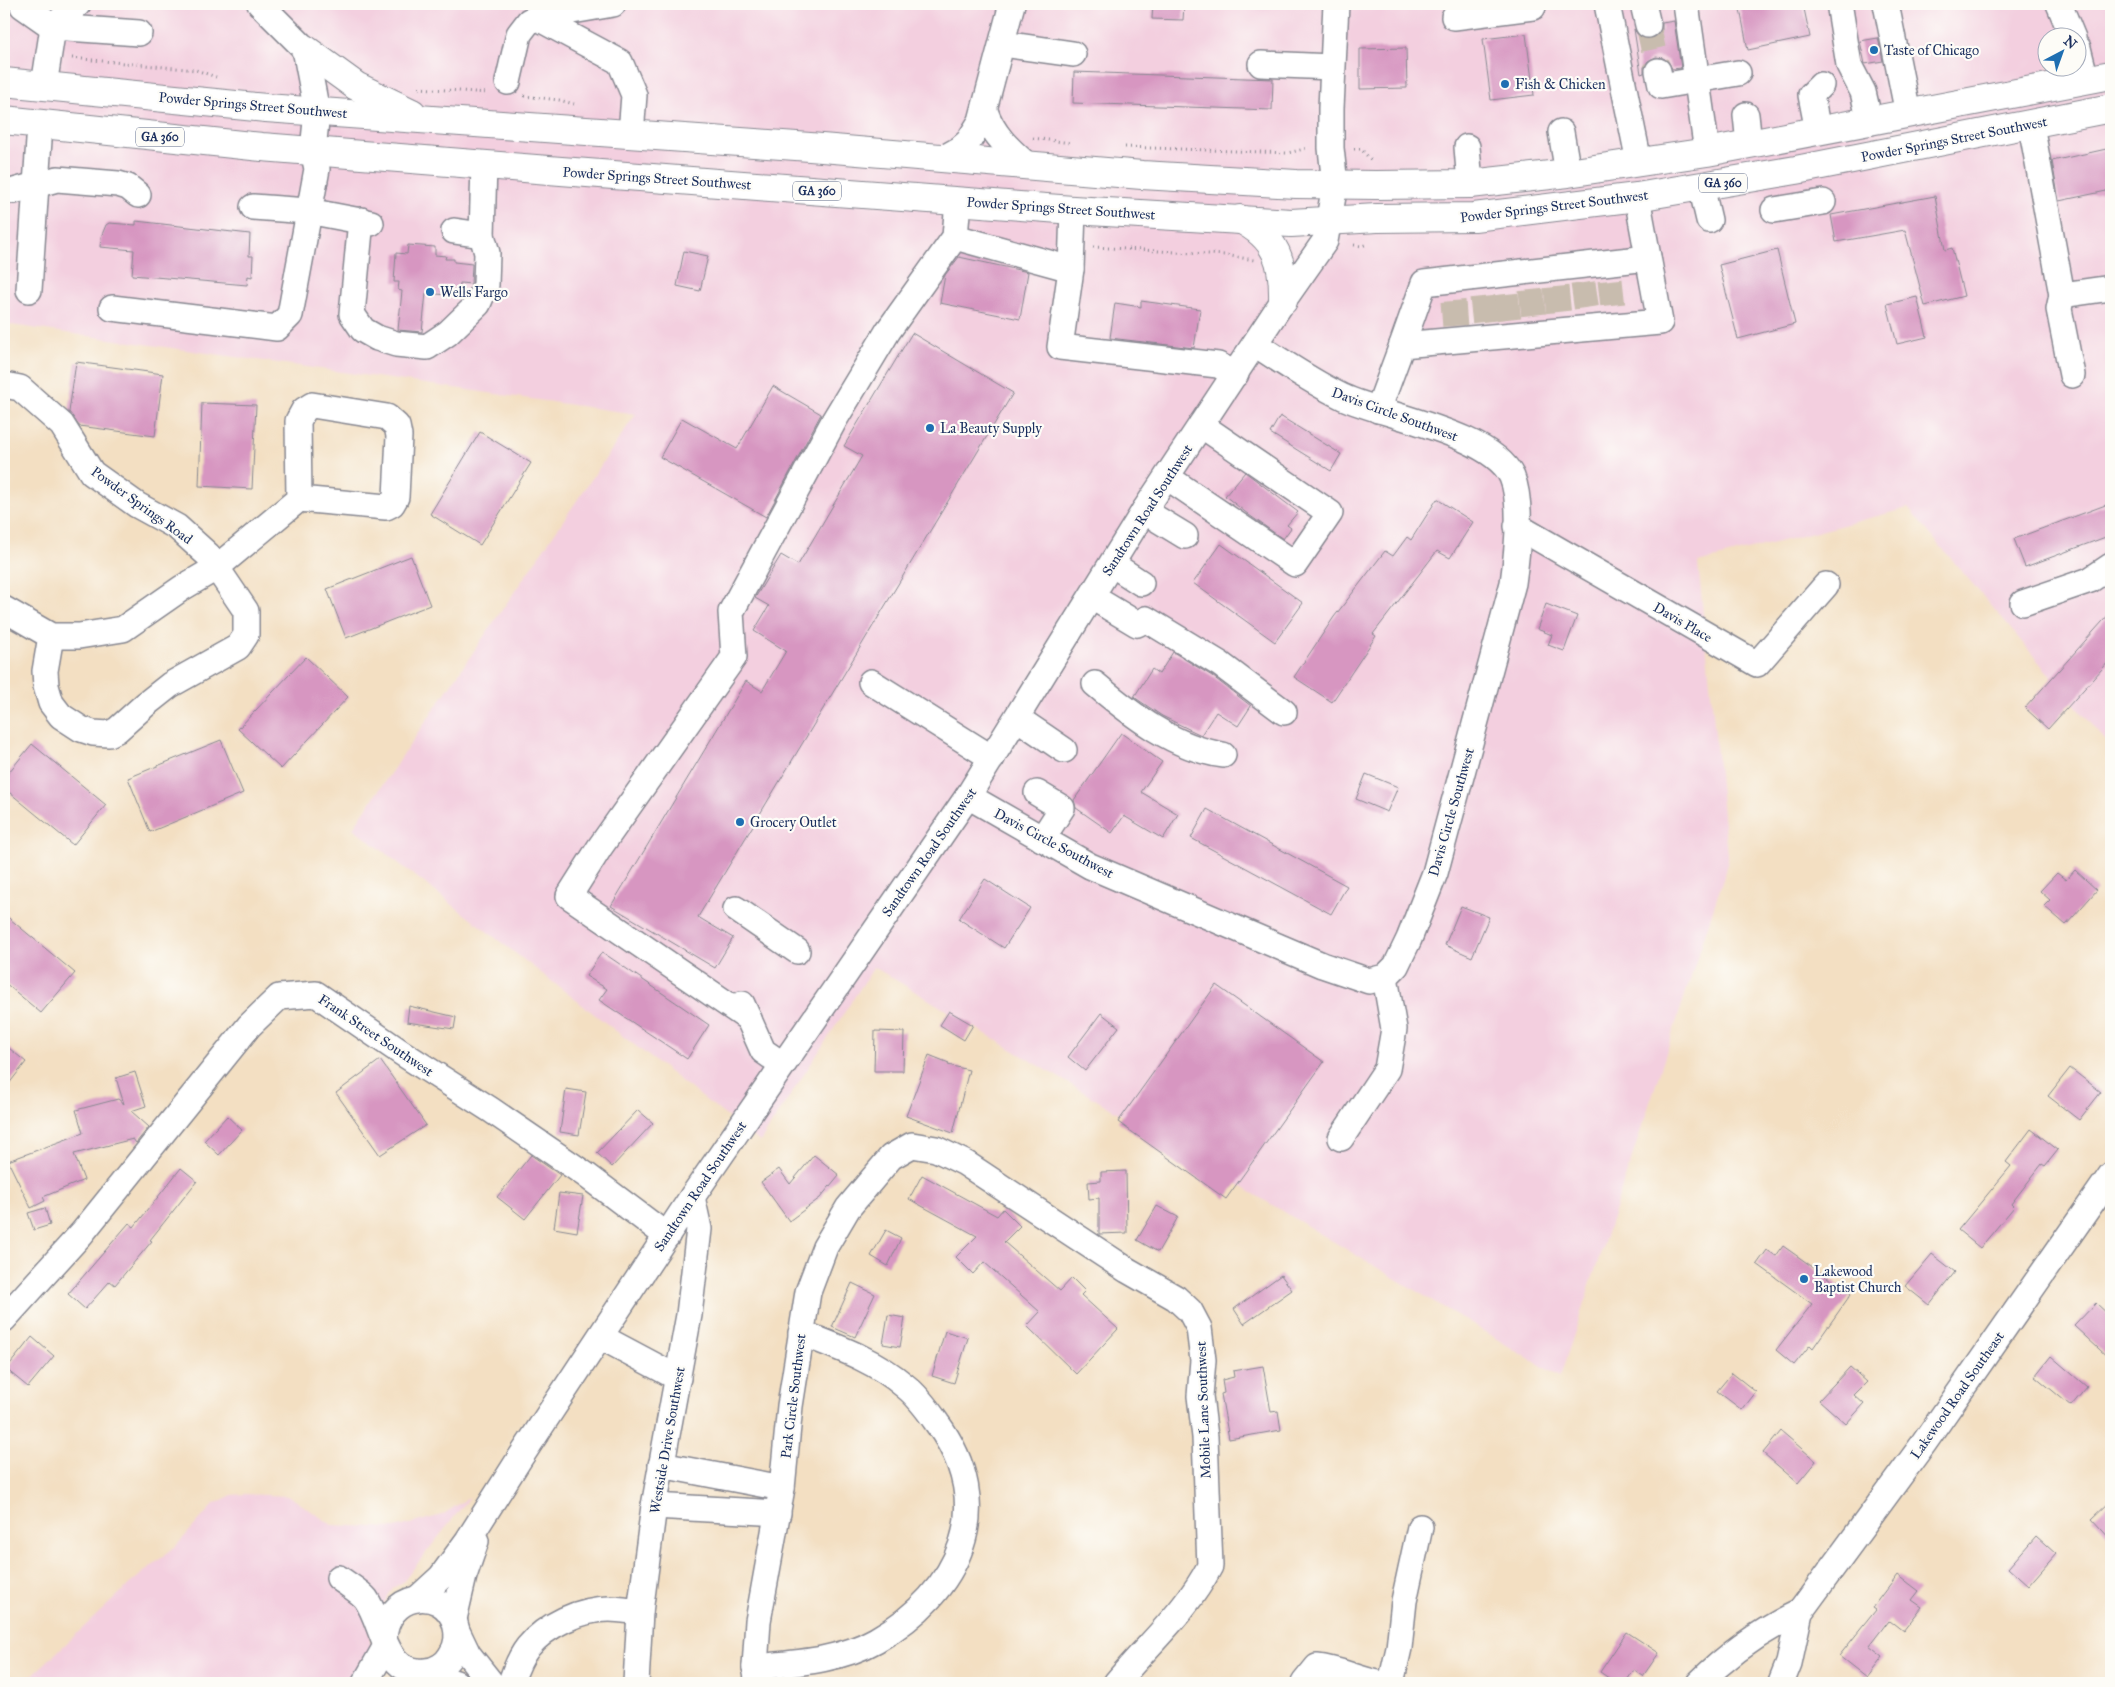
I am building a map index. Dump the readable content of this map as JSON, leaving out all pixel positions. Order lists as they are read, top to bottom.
{
  "streets": {
    "main road": ["Powder Springs Street Southwest", "GA 360"],
    "street": [
      "Davis Circle Southwest",
      "Powder Springs Road",
      "Sandtown Road Southwest",
      "Davis Place",
      "Frank Street Southwest",
      "Lakewood Road Southeast",
      "Park Circle Southwest",
      "Mobile Lane Southwest",
      "Westside Drive Southwest"
    ]
  },
  "crossings": [
    ["Powder Springs Street Southwest", "Sandtown Road Southwest"],
    ["Davis Circle Southwest", "Sandtown Road Southwest"],
    ["Davis Circle Southwest", "Davis Place"],
    ["Sandtown Road Southwest", "Frank Street Southwest"],
    ["Sandtown Road Southwest", "Westside Drive Southwest"],
    ["Park Circle Southwest", "Mobile Lane Southwest"]
  ],
  "places": [
    "Taste of Chicago",
    "Fish & Chicken",
    "Wells Fargo",
    "La Beauty Supply",
    "Grocery Outlet",
    "Lakewood Baptist Church"
  ],
  "north": "top right"
}
